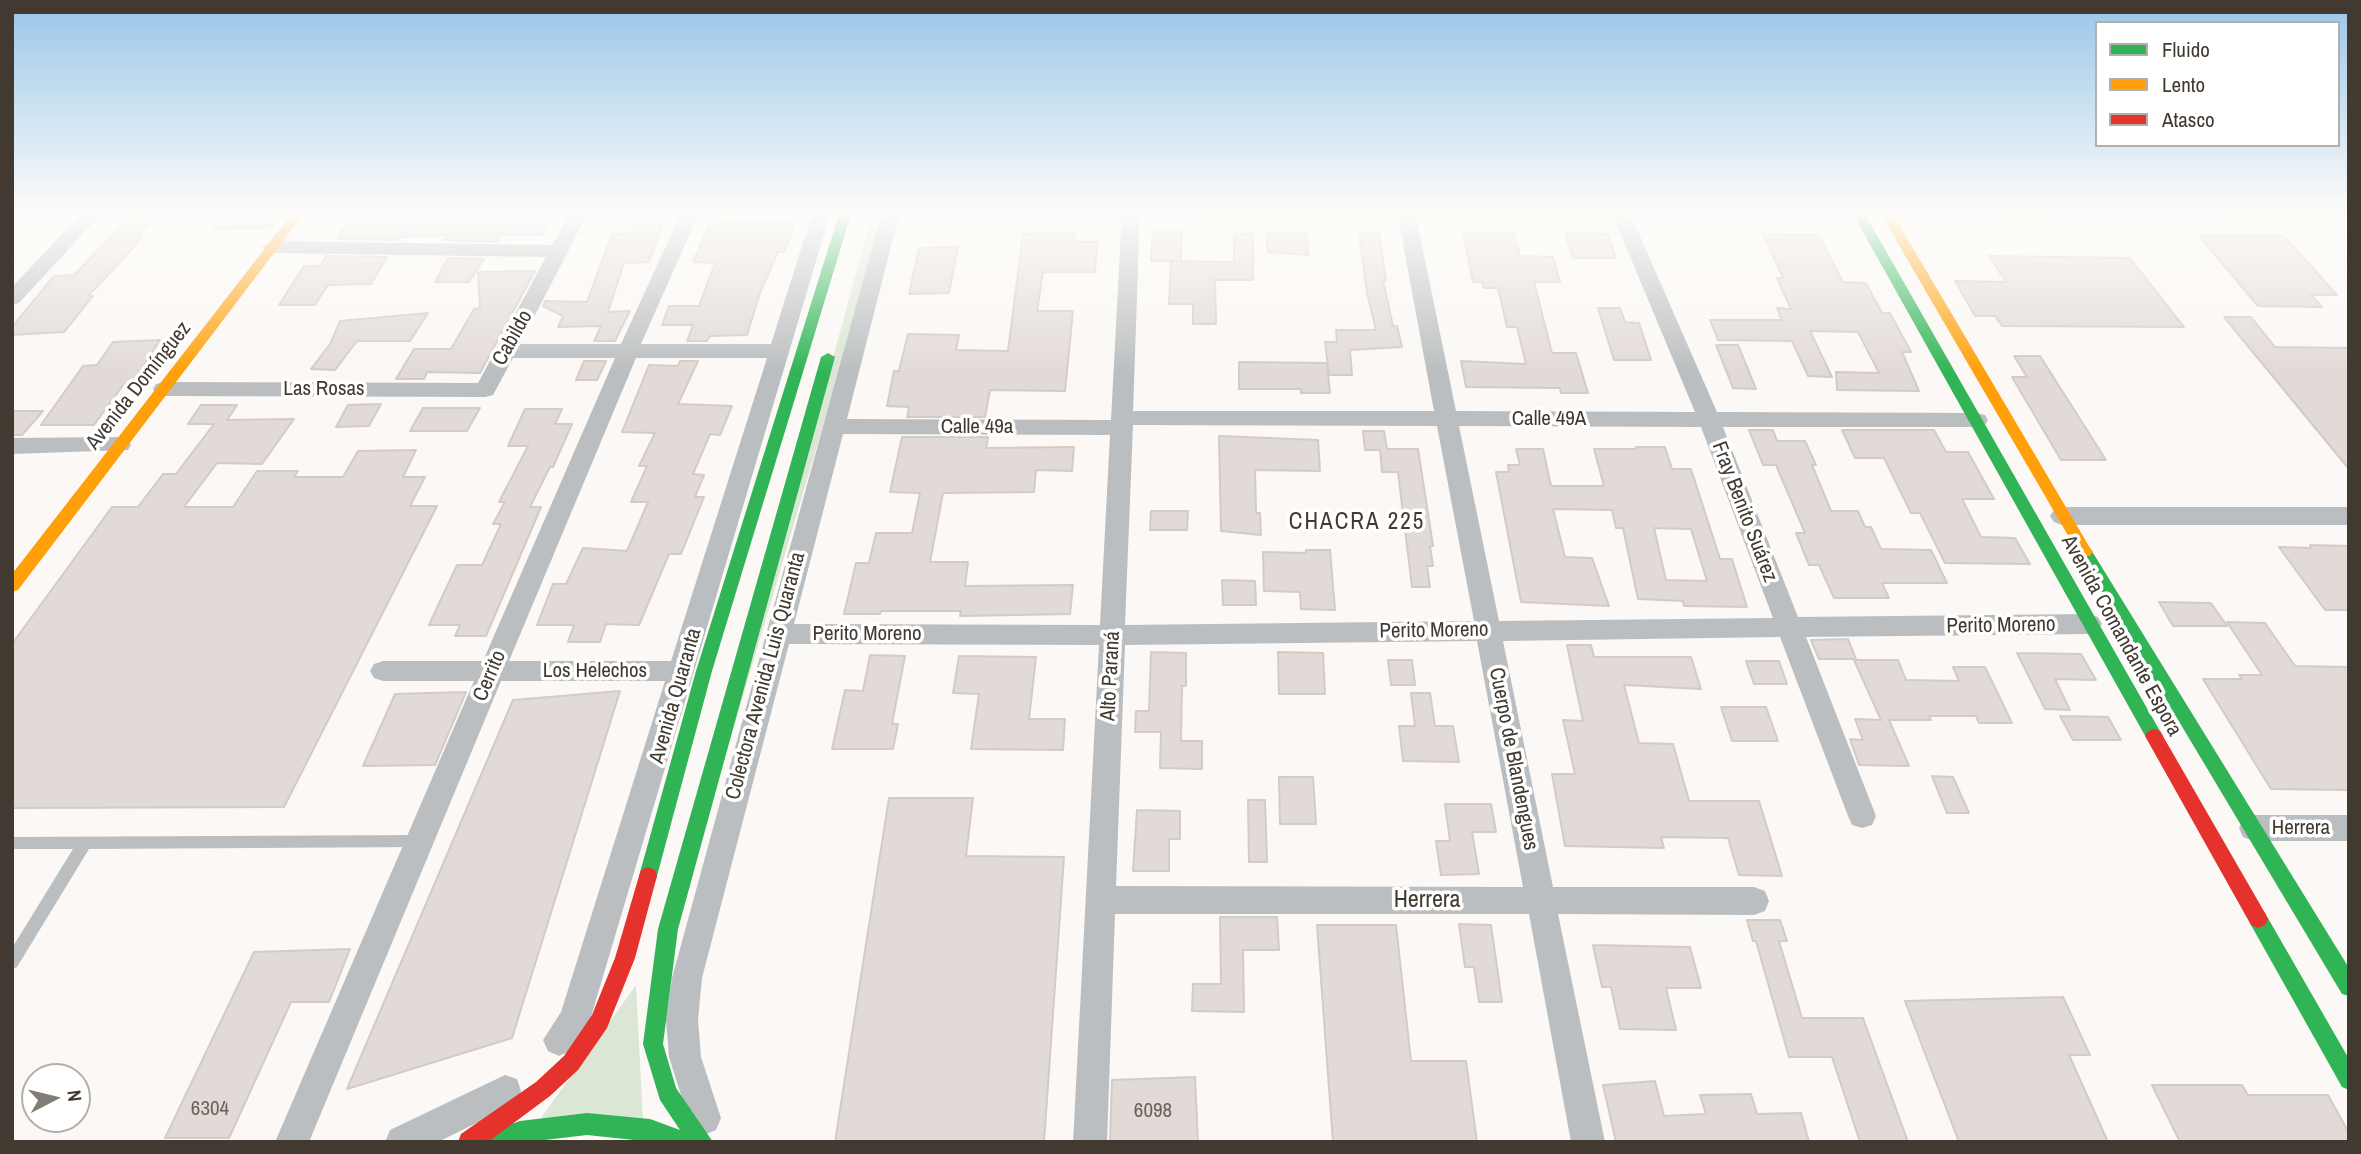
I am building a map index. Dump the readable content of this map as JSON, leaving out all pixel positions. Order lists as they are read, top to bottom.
{
  "streets": {
    "main road": ["Avenida Domínguez", "Avenida Comandante Espora", "Avenida Quaranta"],
    "street": [
      "Cabildo",
      "Las Rosas",
      "Calle 49A",
      "Calle 49a",
      "Fray Benito Suárez",
      "Perito Moreno",
      "Los Helechos",
      "Cerrito",
      "Colectora Avenida Luis Quaranta",
      "Alto Paraná",
      "Cuerpo de Blandengues",
      "Herrera"
    ]
  },
  "crossings": [
    ["Cabildo", "Las Rosas"],
    ["Avenida Domínguez", "Las Rosas"],
    ["Calle 49A", "Calle 49a"],
    ["Calle 49A", "Fray Benito Suárez"],
    ["Calle 49A", "Avenida Comandante Espora"],
    ["Calle 49A", "Alto Paraná"],
    ["Calle 49A", "Cuerpo de Blandengues"],
    ["Calle 49a", "Colectora Avenida Luis Quaranta"],
    ["Calle 49a", "Alto Paraná"],
    ["Fray Benito Suárez", "Perito Moreno"],
    ["Perito Moreno", "Avenida Comandante Espora"],
    ["Perito Moreno", "Colectora Avenida Luis Quaranta"],
    ["Perito Moreno", "Alto Paraná"],
    ["Perito Moreno", "Cuerpo de Blandengues"],
    ["Avenida Comandante Espora", "Herrera"],
    ["Los Helechos", "Cerrito"],
    ["Los Helechos", "Avenida Quaranta"],
    ["Alto Paraná", "Herrera"],
    ["Cuerpo de Blandengues", "Herrera"]
  ],
  "districts": ["CHACRA 225"],
  "house_numbers": ["6304", "6098"],
  "legend": ["Fluido", "Lento", "Atasco"],
  "north": "right"
}
